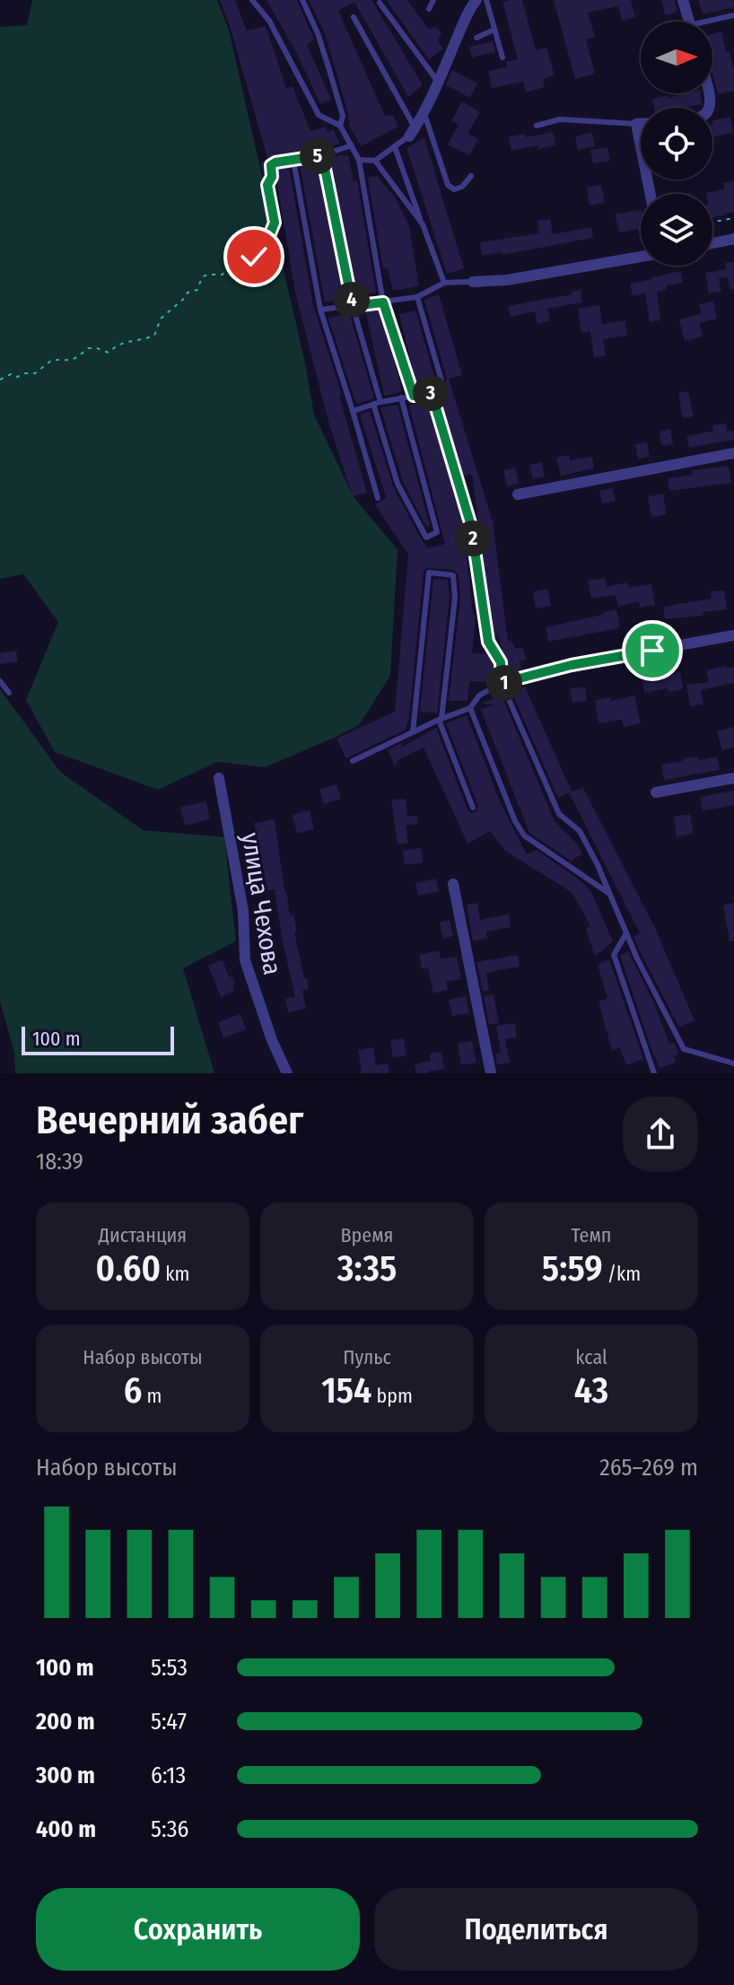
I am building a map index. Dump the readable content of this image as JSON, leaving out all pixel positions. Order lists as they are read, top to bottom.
{
  "streets": {
    "street": ["улица Чехова"]
  },
  "scale_bar": "100 m",
  "north": "right",
  "page": {
    "pins": [
      "5",
      "4",
      "3",
      "2",
      "1"
    ],
    "scale": "100 m",
    "heading": ["Вечерний забег", "18:39"],
    "stats": [
      ["Дистанция", "0.60 km"],
      ["Время", "3:35"],
      ["Темп", "5:59 /km"],
      ["Набор высоты", "6 m"],
      ["Пульс", "154 bpm"],
      ["kcal", "43"]
    ],
    "chart": ["Набор высоты", "265–269 m"],
    "list": [
      {
        "name": "100 m",
        "note": "5:53"
      },
      {
        "name": "200 m",
        "note": "5:47"
      },
      {
        "name": "300 m",
        "note": "6:13"
      },
      {
        "name": "400 m",
        "note": "5:36"
      }
    ],
    "buttons": ["Сохранить", "Поделиться"]
  }
}
